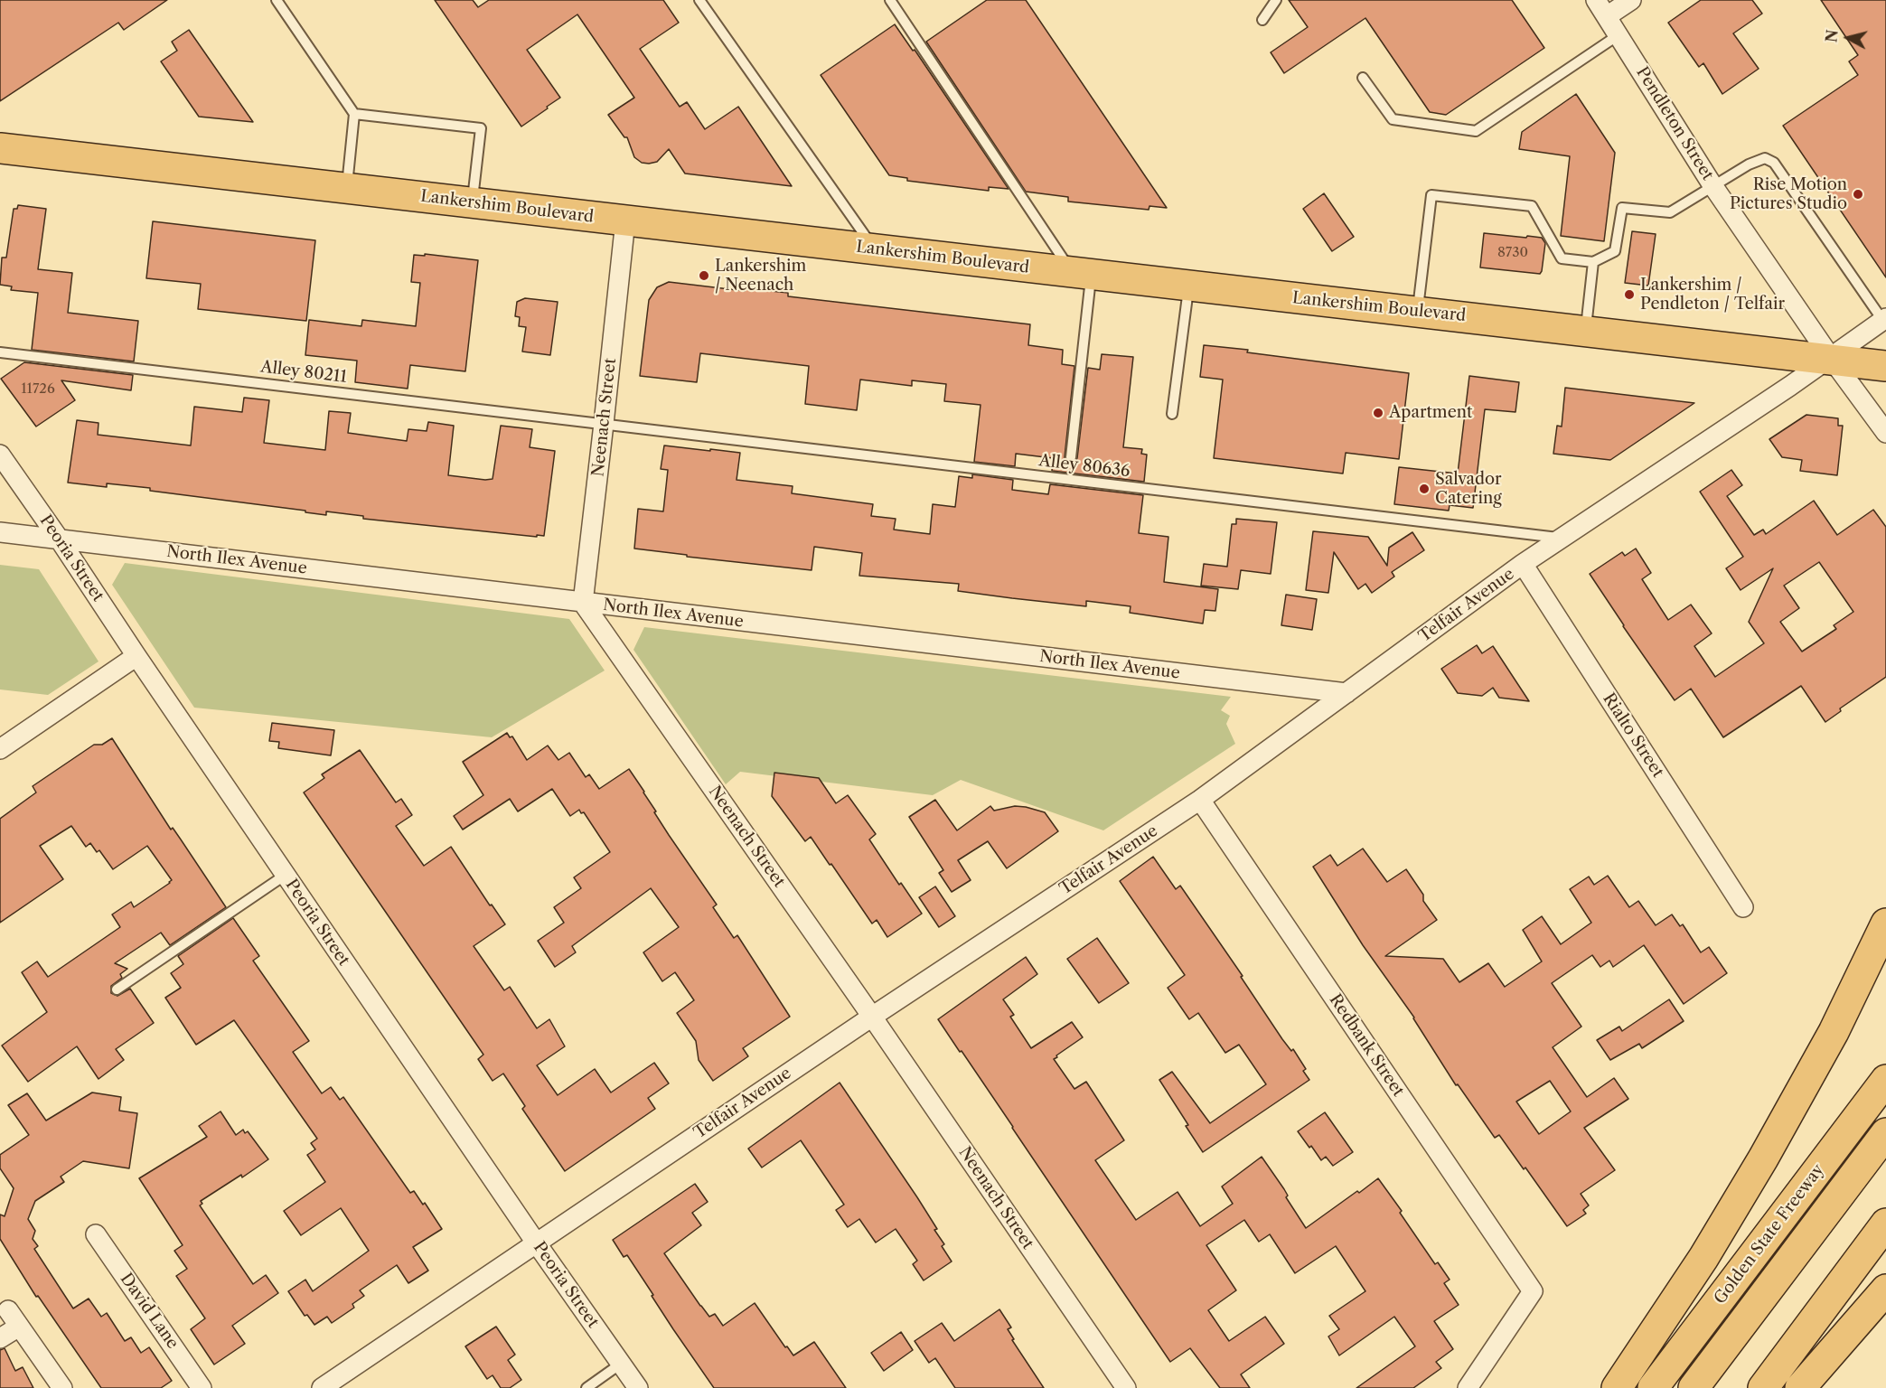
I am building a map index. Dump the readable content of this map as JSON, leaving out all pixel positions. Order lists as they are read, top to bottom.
{
  "streets": {
    "main road": ["Lankershim Boulevard", "Golden State Freeway"],
    "street": [
      "Pendleton Street",
      "Neenach Street",
      "Peoria Street",
      "North Ilex Avenue",
      "Telfair Avenue",
      "Rialto Street",
      "Redbank Street",
      "David Lane"
    ],
    "lane": ["Alley 80211", "Alley 80636"]
  },
  "crossings": [
    ["Pendleton Street", "Lankershim Boulevard"],
    ["Pendleton Street", "Telfair Avenue"],
    ["Lankershim Boulevard", "Neenach Street"],
    ["Lankershim Boulevard", "Telfair Avenue"],
    ["Alley 80211", "Neenach Street"],
    ["Alley 80211", "Alley 80636"],
    ["Neenach Street", "Alley 80636"],
    ["Neenach Street", "North Ilex Avenue"],
    ["Neenach Street", "Telfair Avenue"],
    ["Alley 80636", "Telfair Avenue"],
    ["Peoria Street", "North Ilex Avenue"],
    ["Peoria Street", "Telfair Avenue"],
    ["North Ilex Avenue", "Telfair Avenue"],
    ["Telfair Avenue", "Rialto Street"],
    ["Telfair Avenue", "Redbank Street"]
  ],
  "places": [
    "Rise Motion Pictures Studio",
    "Lankershim / Neenach",
    "Lankershim / Pendleton / Telfair",
    "Apartment",
    "Salvador Catering"
  ],
  "house_numbers": ["8730", "11726"],
  "north": "left"
}
